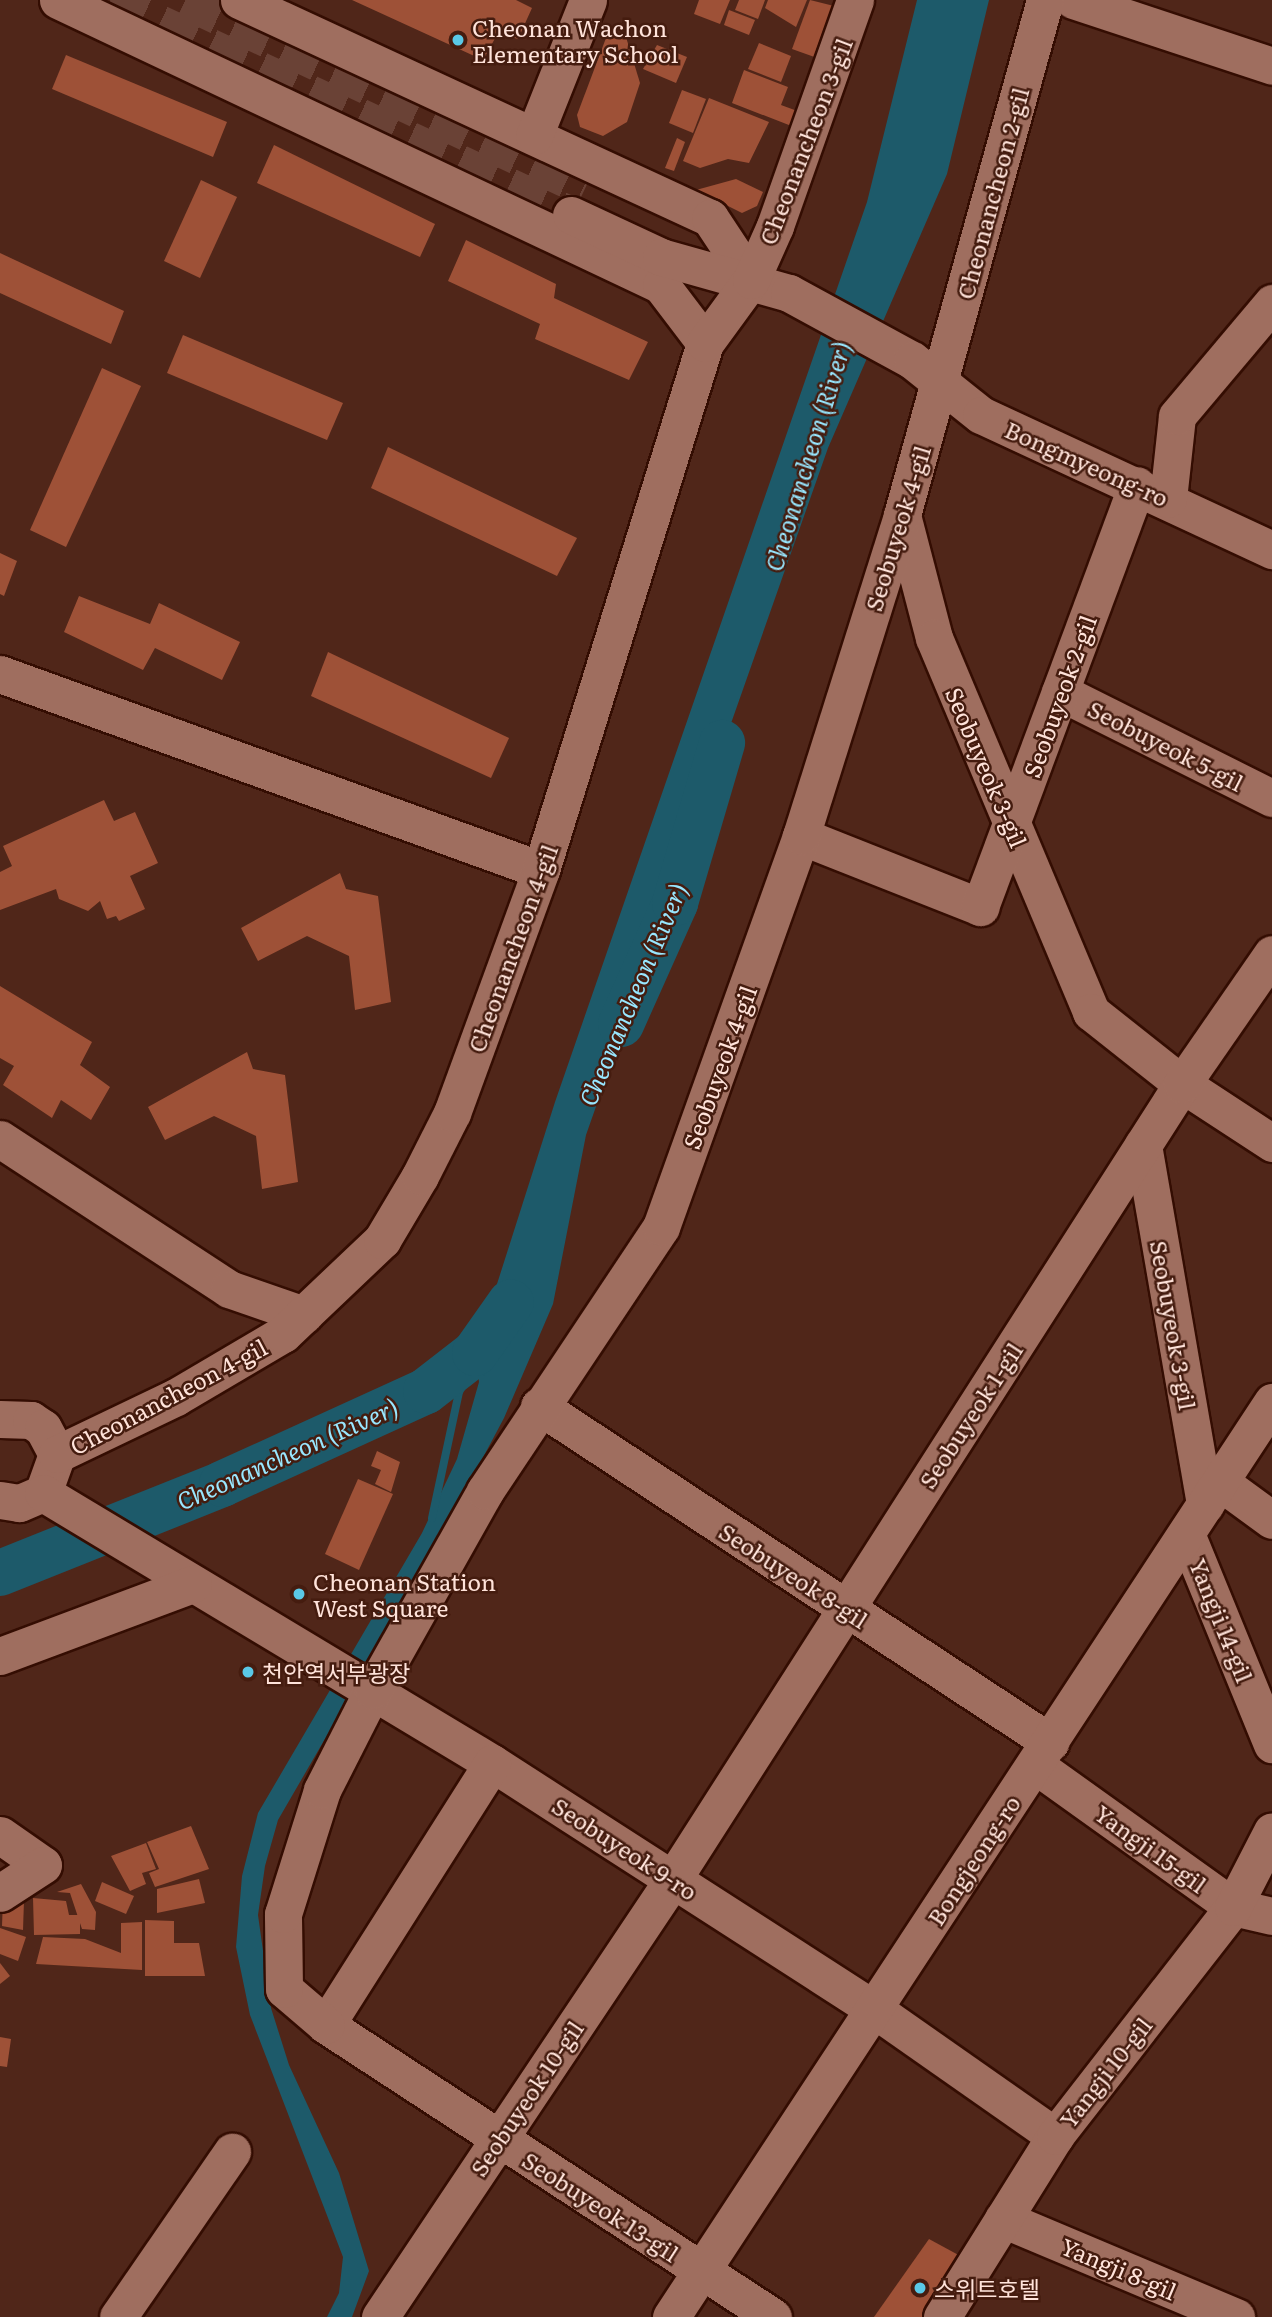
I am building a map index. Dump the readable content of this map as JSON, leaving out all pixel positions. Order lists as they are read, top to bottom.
{
  "streets": {
    "street": [
      "Cheonancheon 3-gil",
      "Cheonancheon 2-gil",
      "Bongmyeong-ro",
      "Seobuyeok 4-gil",
      "Seobuyeok 2-gil",
      "Seobuyeok 5-gil",
      "Seobuyeok 3-gil",
      "Cheonancheon 4-gil",
      "Seobuyeok 1-gil",
      "Seobuyeok 8-gil",
      "Yangji 14-gil",
      "Seobuyeok 9-ro",
      "Yangji 15-gil",
      "Bongjeong-ro",
      "Yangji 10-gil",
      "Seobuyeok 10-gil",
      "Seobuyeok 13-gil",
      "Yangji 8-gil"
    ]
  },
  "crossings": [
    ["Cheonancheon 3-gil", "Bongmyeong-ro"],
    ["Cheonancheon 3-gil", "Cheonancheon 4-gil"],
    ["Cheonancheon 2-gil", "Bongmyeong-ro"],
    ["Cheonancheon 2-gil", "Seobuyeok 4-gil"],
    ["Bongmyeong-ro", "Seobuyeok 4-gil"],
    ["Bongmyeong-ro", "Seobuyeok 2-gil"],
    ["Bongmyeong-ro", "Cheonancheon 4-gil"],
    ["Seobuyeok 4-gil", "Seobuyeok 2-gil"],
    ["Seobuyeok 4-gil", "Seobuyeok 3-gil"],
    ["Seobuyeok 4-gil", "Seobuyeok 8-gil"],
    ["Seobuyeok 4-gil", "Seobuyeok 9-ro"],
    ["Seobuyeok 4-gil", "Seobuyeok 13-gil"],
    ["Seobuyeok 2-gil", "Seobuyeok 5-gil"],
    ["Seobuyeok 2-gil", "Seobuyeok 3-gil"],
    ["Seobuyeok 3-gil", "Seobuyeok 1-gil"],
    ["Seobuyeok 3-gil", "Yangji 14-gil"],
    ["Seobuyeok 3-gil", "Bongjeong-ro"],
    ["Seobuyeok 1-gil", "Seobuyeok 8-gil"],
    ["Seobuyeok 1-gil", "Seobuyeok 9-ro"],
    ["Seobuyeok 1-gil", "Seobuyeok 10-gil"],
    ["Seobuyeok 8-gil", "Yangji 15-gil"],
    ["Seobuyeok 8-gil", "Bongjeong-ro"],
    ["Yangji 14-gil", "Bongjeong-ro"],
    ["Seobuyeok 9-ro", "Bongjeong-ro"],
    ["Seobuyeok 9-ro", "Yangji 10-gil"],
    ["Seobuyeok 9-ro", "Seobuyeok 10-gil"],
    ["Seobuyeok 9-ro", "Seobuyeok 13-gil"],
    ["Yangji 15-gil", "Bongjeong-ro"],
    ["Yangji 15-gil", "Yangji 10-gil"],
    ["Bongjeong-ro", "Seobuyeok 13-gil"],
    ["Yangji 10-gil", "Yangji 8-gil"],
    ["Seobuyeok 10-gil", "Seobuyeok 13-gil"]
  ],
  "water": ["Cheonancheon (River)"],
  "places": [
    "Cheonan Wachon Elementary School",
    "Cheonan Station West Square",
    "천안역서부광장",
    "스위트호텔"
  ]
}
